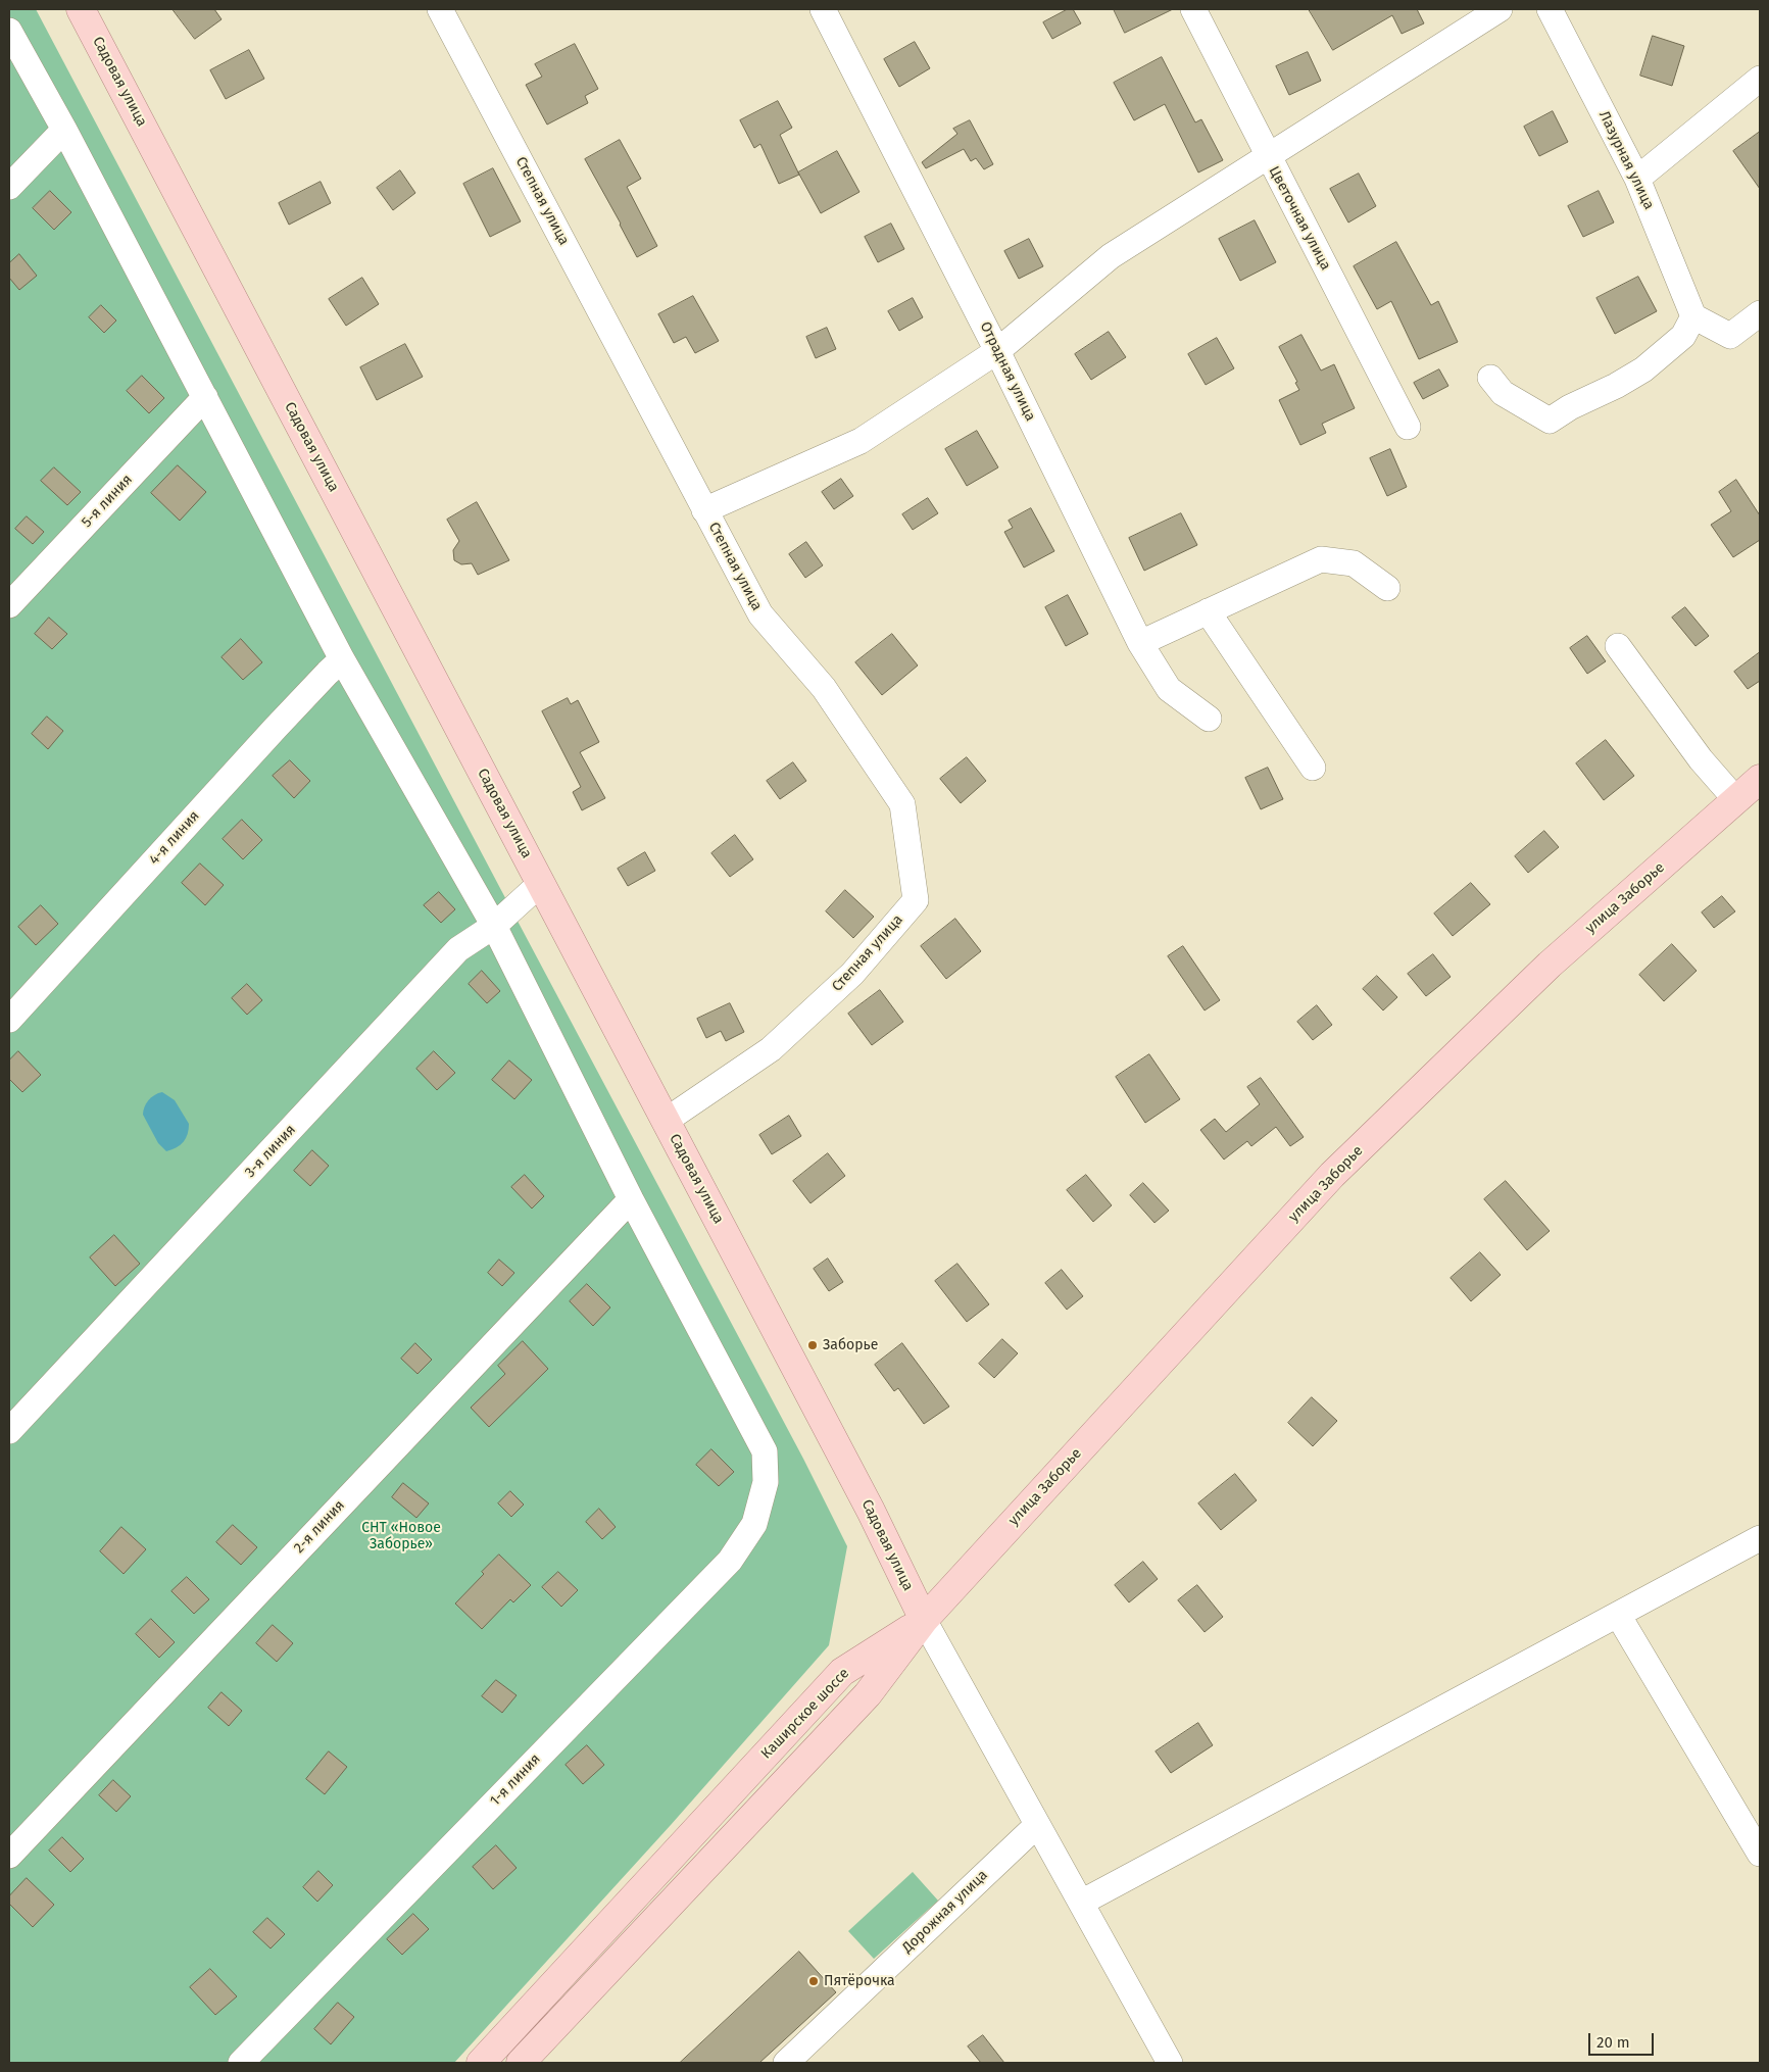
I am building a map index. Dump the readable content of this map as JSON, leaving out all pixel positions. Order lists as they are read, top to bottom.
{
  "streets": {
    "main road": ["Садовая улица", "улица Заборье", "Каширское шоссе"],
    "street": [
      "Лазурная улица",
      "Степная улица",
      "Цветочная улица",
      "Отрадная улица",
      "5-я линия",
      "4-я линия",
      "3-я линия",
      "2-я линия",
      "1-я линия",
      "Дорожная улица"
    ]
  },
  "crossings": [
    ["Садовая улица", "Степная улица"],
    ["Садовая улица", "улица Заборье"],
    ["Садовая улица", "3-я линия"],
    ["Садовая улица", "Каширское шоссе"],
    ["5-я линия", "1-я линия"],
    ["4-я линия", "1-я линия"],
    ["улица Заборье", "Каширское шоссе"],
    ["3-я линия", "1-я линия"],
    ["2-я линия", "1-я линия"]
  ],
  "parks": ["СНТ «Новое Заборье»"],
  "places": ["Заборье", "Пятёрочка"],
  "scale_bar": "20 m"
}
